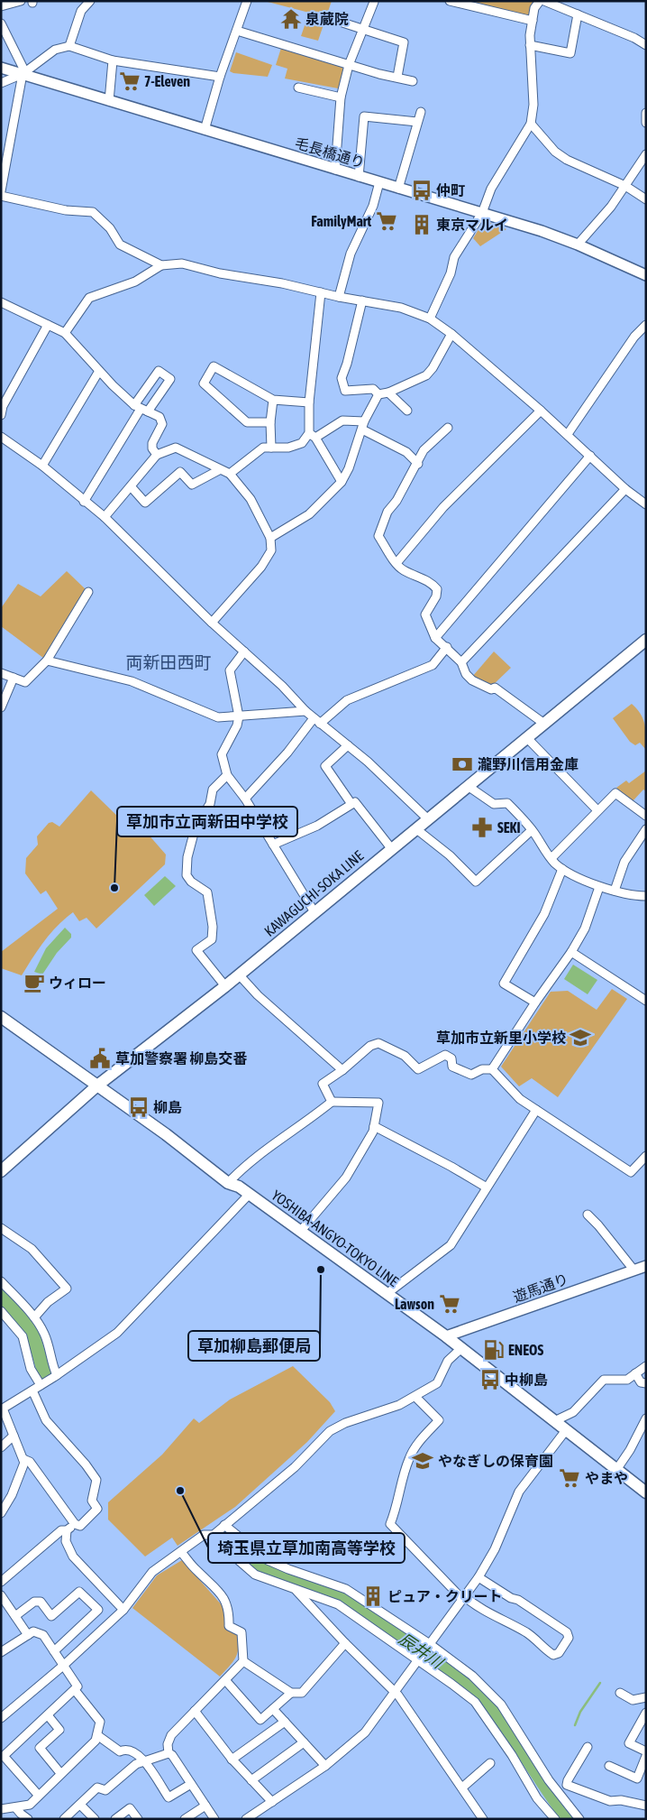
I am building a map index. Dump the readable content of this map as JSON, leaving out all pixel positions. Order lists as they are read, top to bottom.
{
  "streets": {
    "main road": ["KAWAGUCHI-SOKA LINE", "YOSHIBA-ANGYO-TOKYO LINE"],
    "street": ["毛長橋通り", "遊馬通り"]
  },
  "crossings": [
    ["KAWAGUCHI-SOKA LINE", "YOSHIBA-ANGYO-TOKYO LINE"],
    ["YOSHIBA-ANGYO-TOKYO LINE", "遊馬通り"]
  ],
  "districts": ["両新田西町"],
  "water": ["辰井川"],
  "places": {
    "temple": ["泉蔵院"],
    "supermarket": [
      "7-Eleven",
      "FamilyMart",
      "Lawson",
      "やまや"
    ],
    "bus stop": ["仲町", "柳島", "中柳島"],
    "building": ["東京マルイ", "ピュア・クリート"],
    "bank": ["瀧野川信用金庫"],
    "pharmacy": ["SEKI"],
    "other": ["草加市立両新田中学校", "草加柳島郵便局", "埼玉県立草加南高等学校"],
    "cafe": ["ウィロー"],
    "school or university": ["草加市立新里小学校", "やなぎしの保育園"],
    "public building": ["草加警察署 柳島交番"],
    "fuel station": ["ENEOS"]
  }
}
